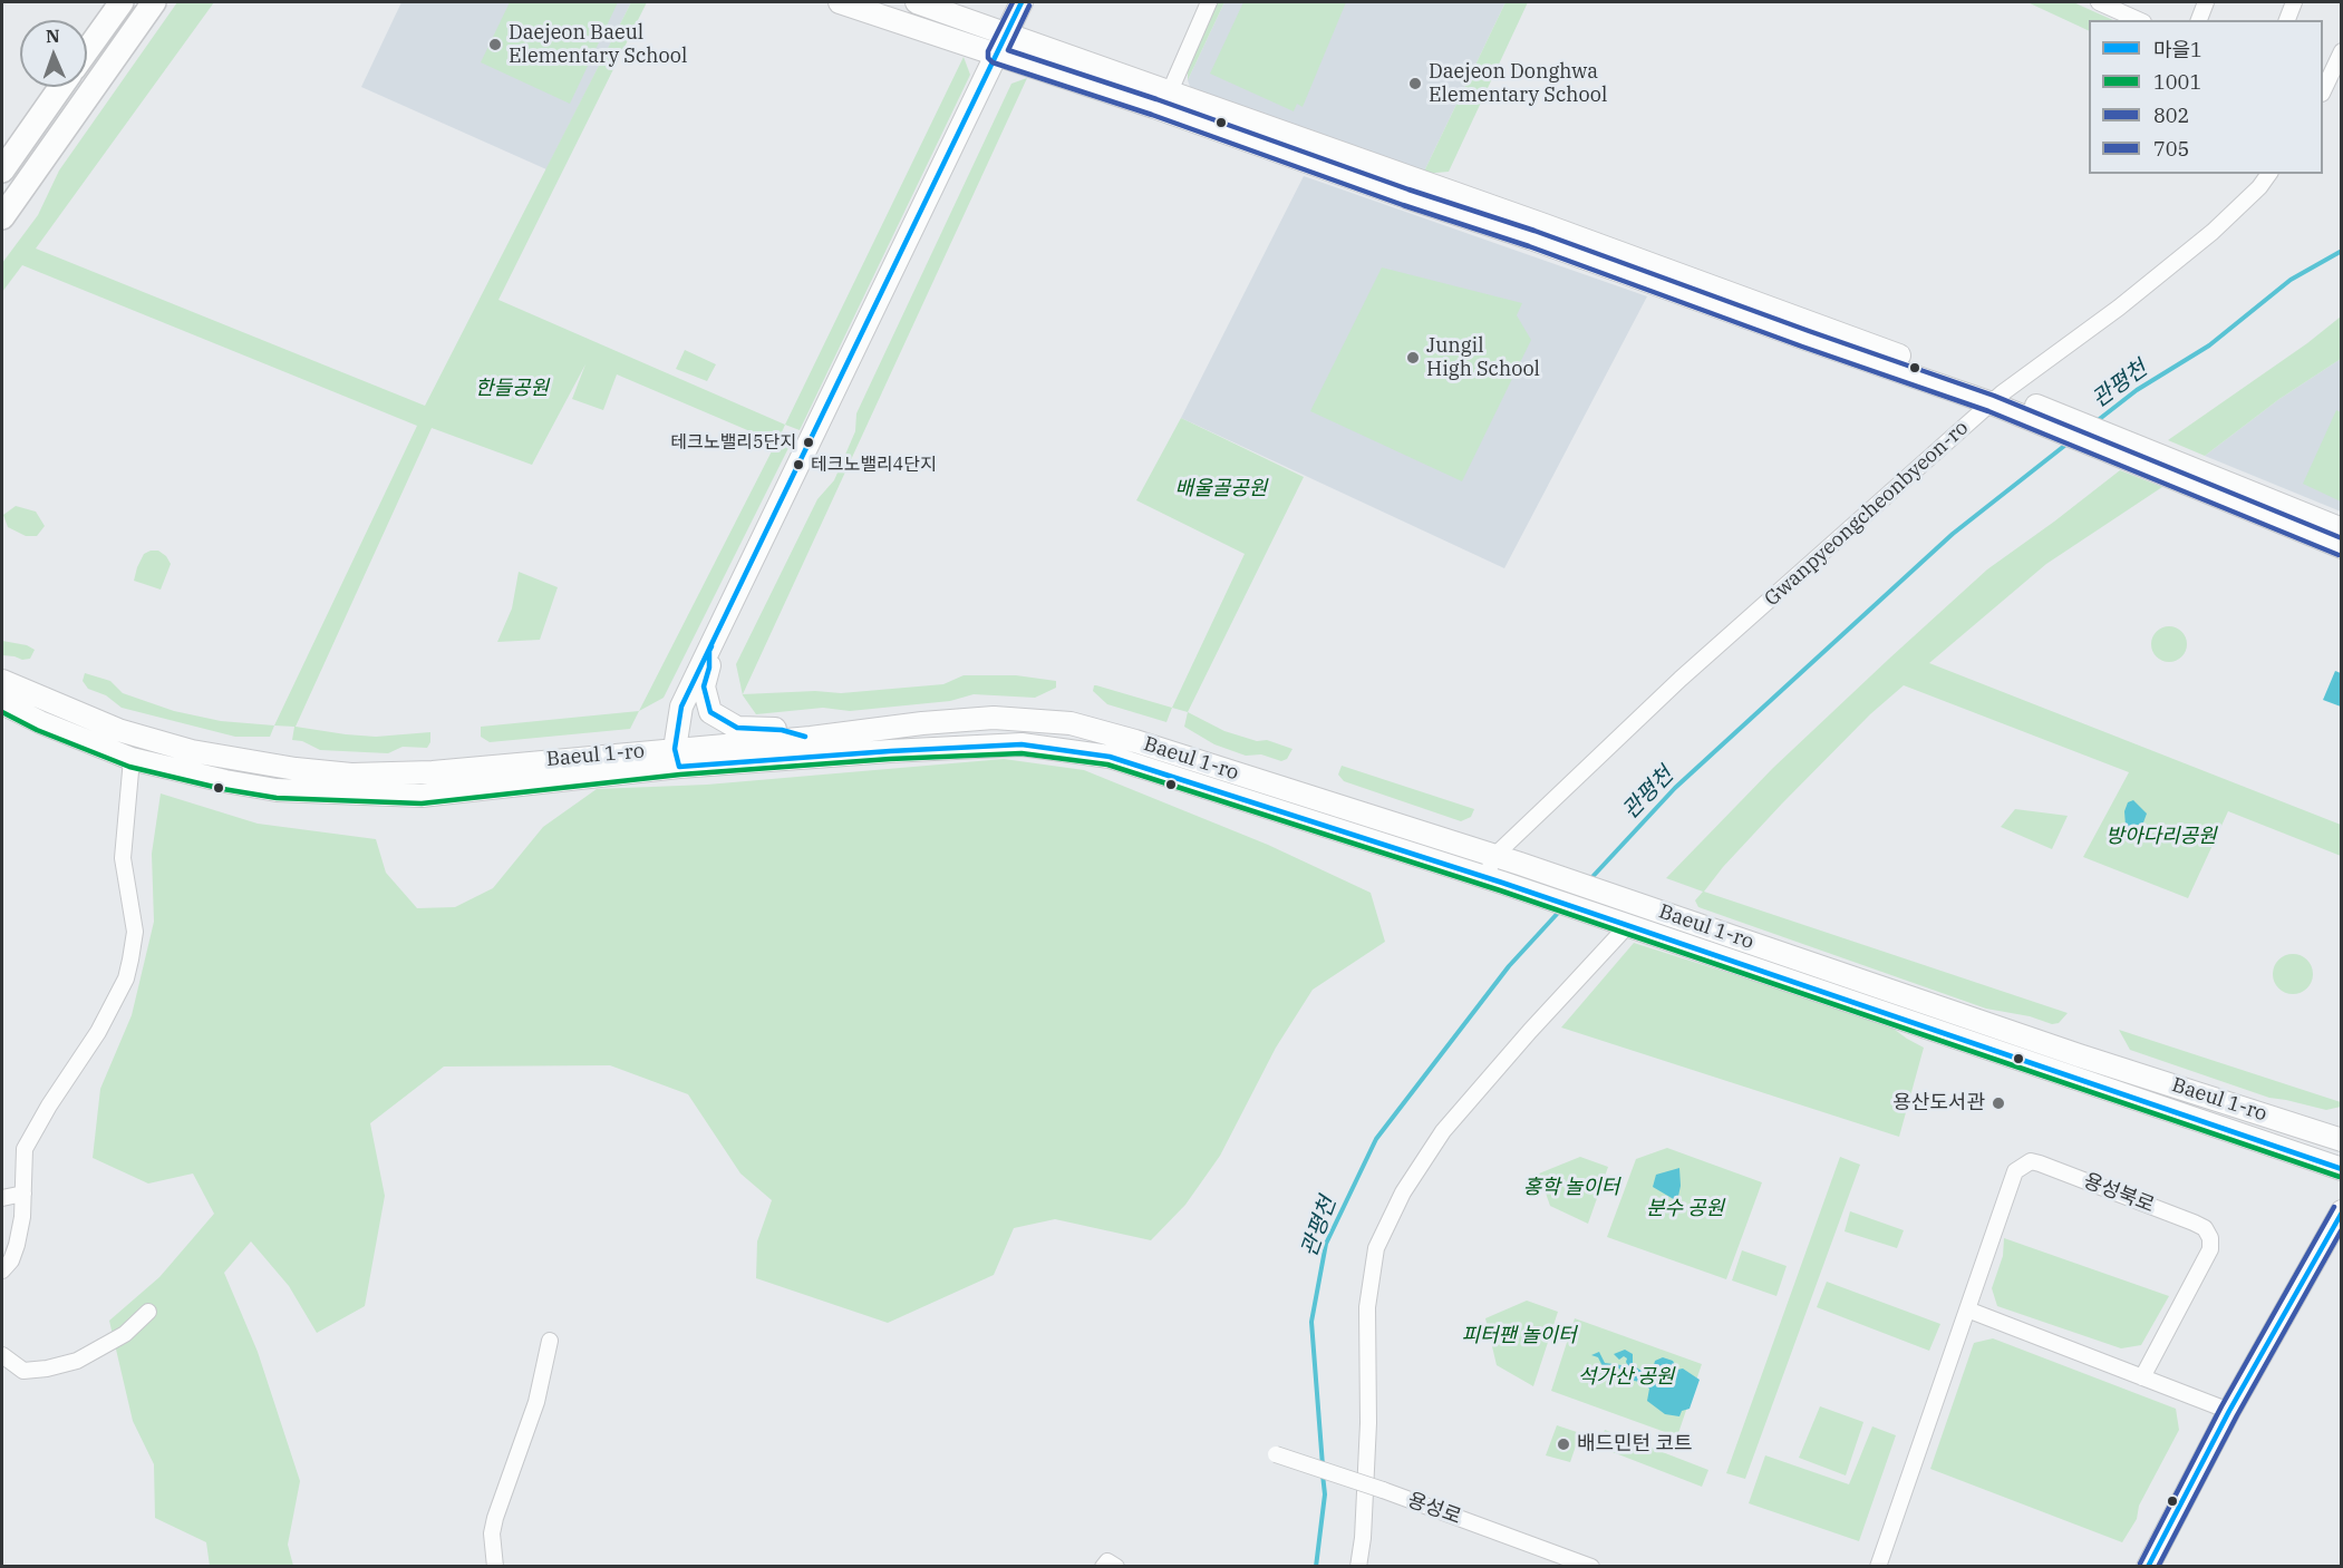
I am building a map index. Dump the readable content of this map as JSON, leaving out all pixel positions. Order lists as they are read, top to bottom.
{
  "streets": {
    "main road": ["Baeul 1-ro"],
    "street": ["Gwanpyeongcheonbyeon-ro", "용성북로", "용성로"]
  },
  "crossings": [
    ["Gwanpyeongcheonbyeon-ro", "Baeul 1-ro"]
  ],
  "water": ["관평천"],
  "parks": [
    "한들공원",
    "배울골공원",
    "방아다리공원",
    "홍학 놀이터",
    "분수 공원",
    "피터팬 놀이터",
    "석가산 공원"
  ],
  "places": [
    "Daejeon Baeul Elementary School",
    "Daejeon Donghwa Elementary School",
    "Jungil High School",
    "테크노밸리5단지",
    "테크노밸리4단지",
    "용산도서관",
    "배드민턴 코트"
  ],
  "lines": [
    "transit line 마을1",
    "transit line 802",
    "transit line 705",
    "transit line 1001"
  ],
  "legend": [
    "마을1",
    "1001",
    "802",
    "705"
  ],
  "north": "top"
}
